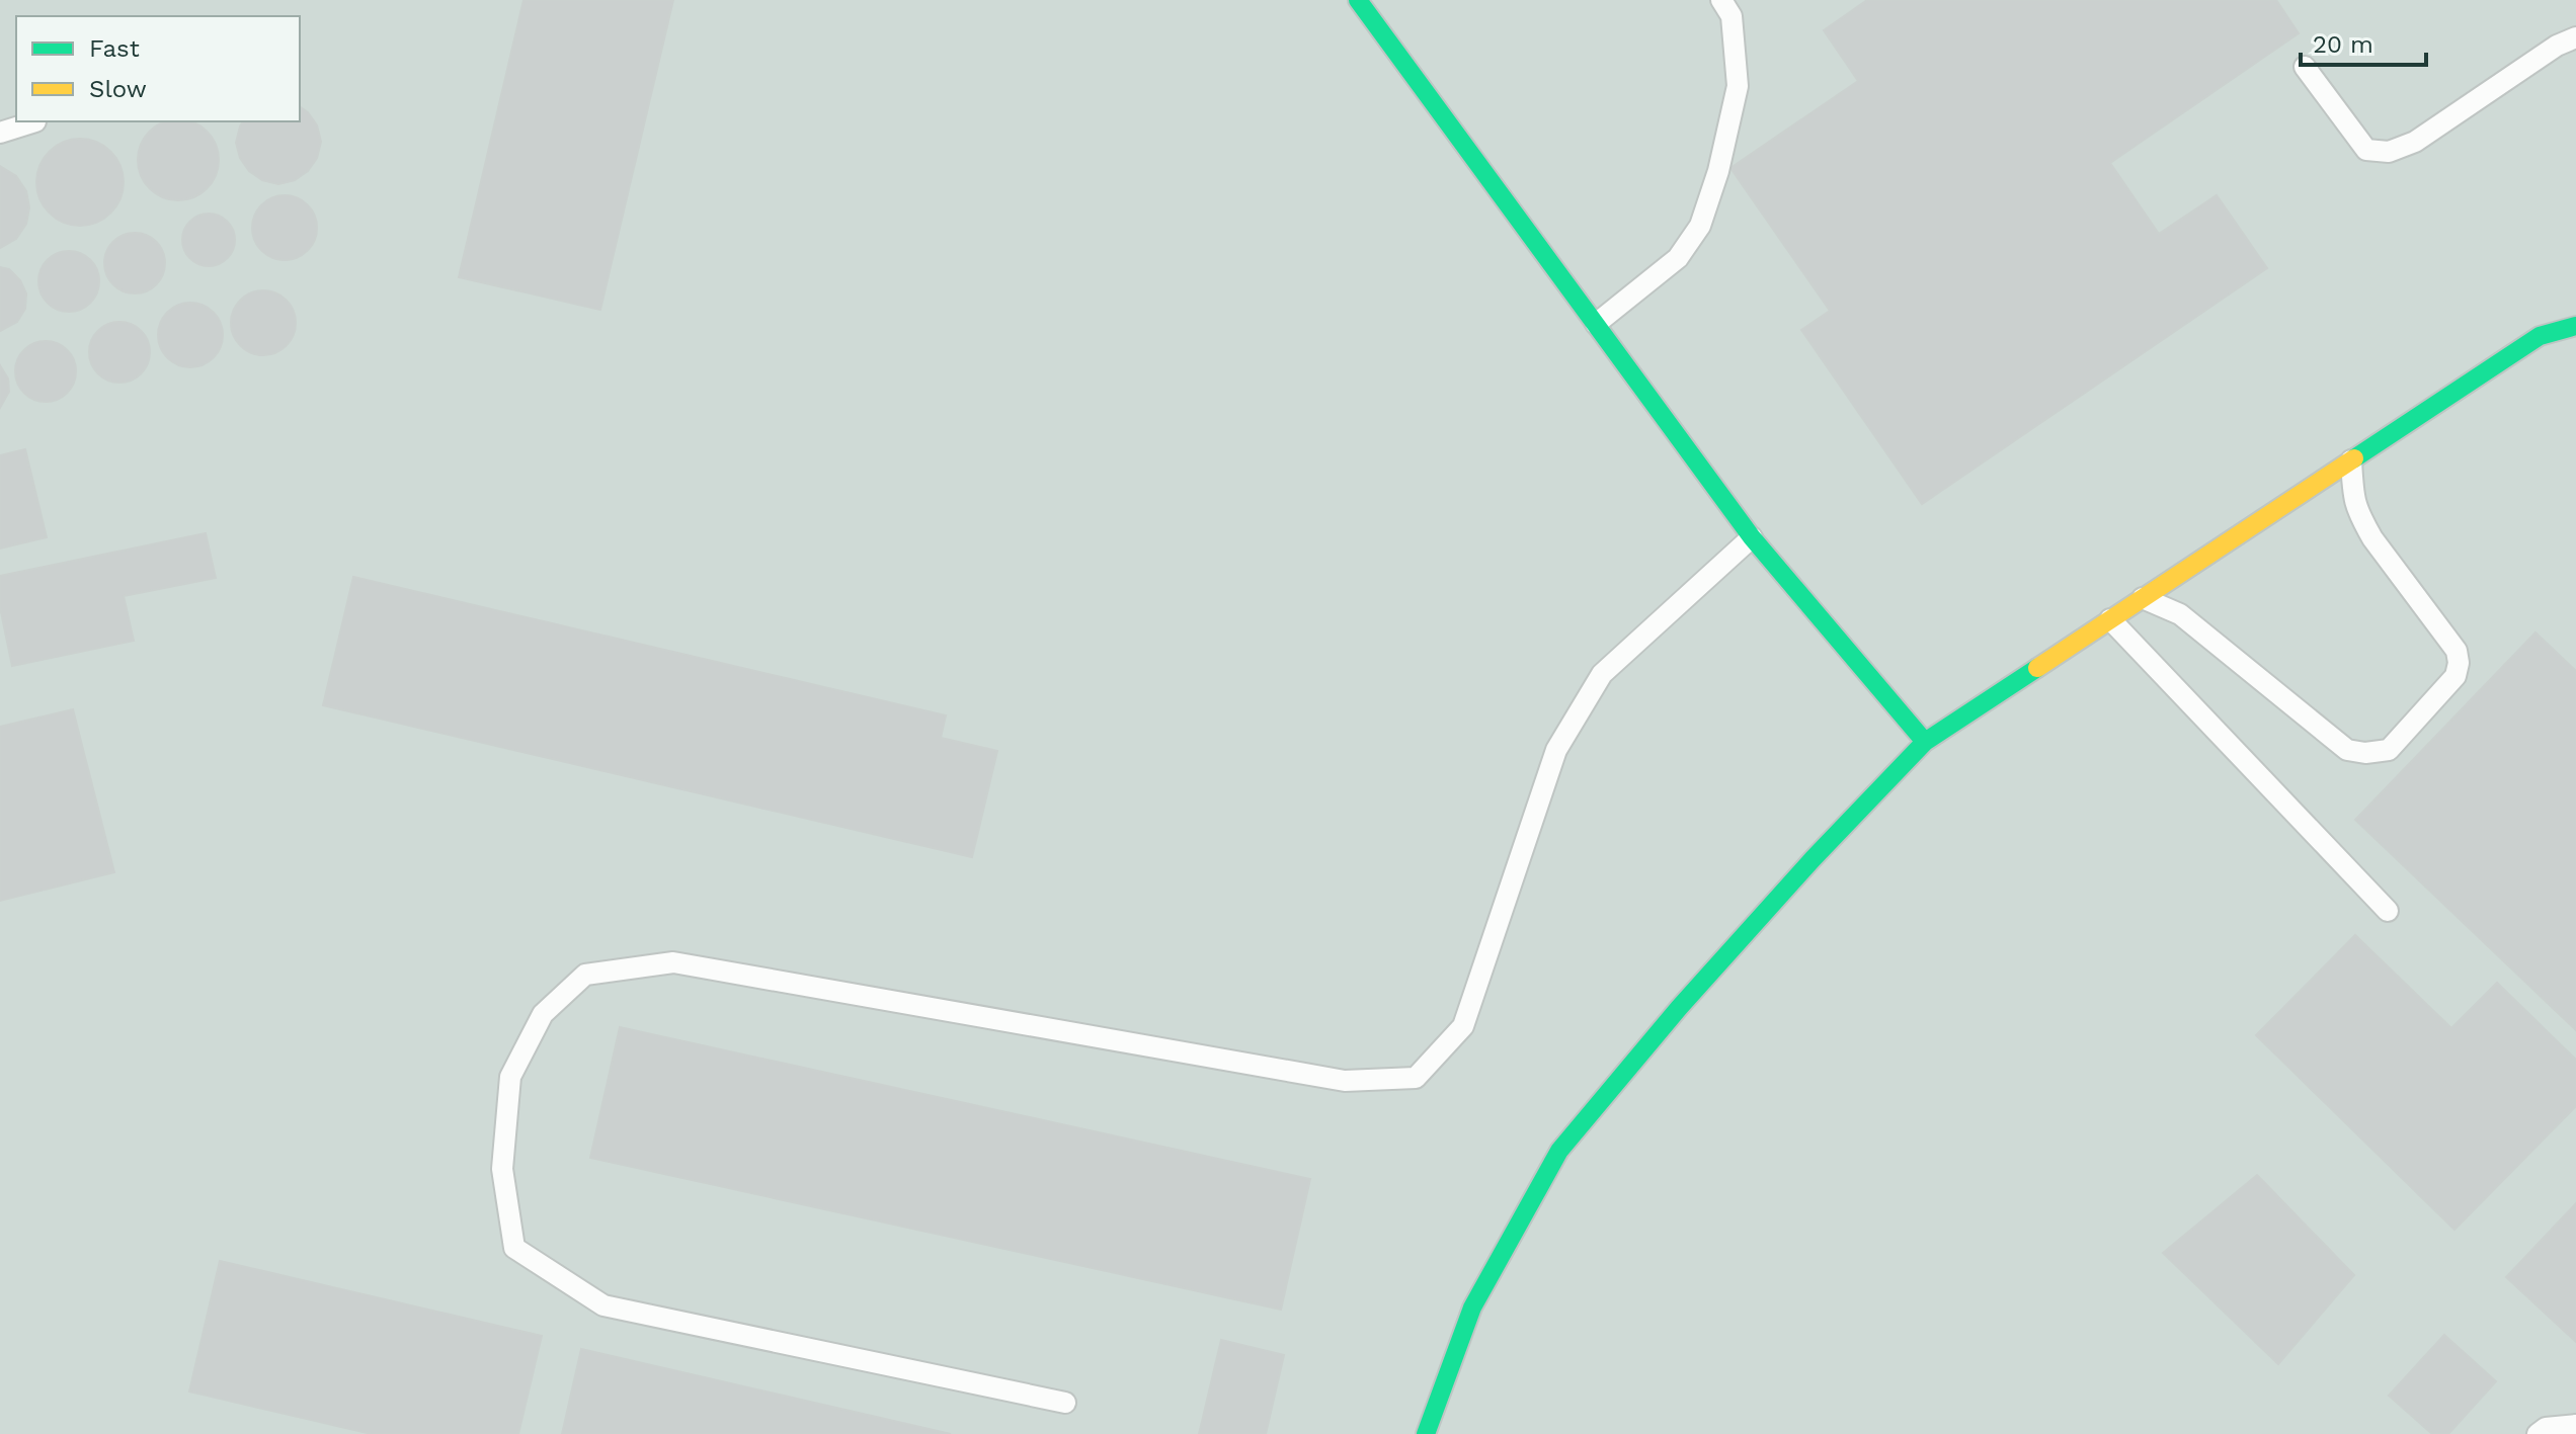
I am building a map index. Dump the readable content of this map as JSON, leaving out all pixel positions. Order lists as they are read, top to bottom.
{
  "legend": ["Fast", "Slow"],
  "scale_bar": "20 m"
}
